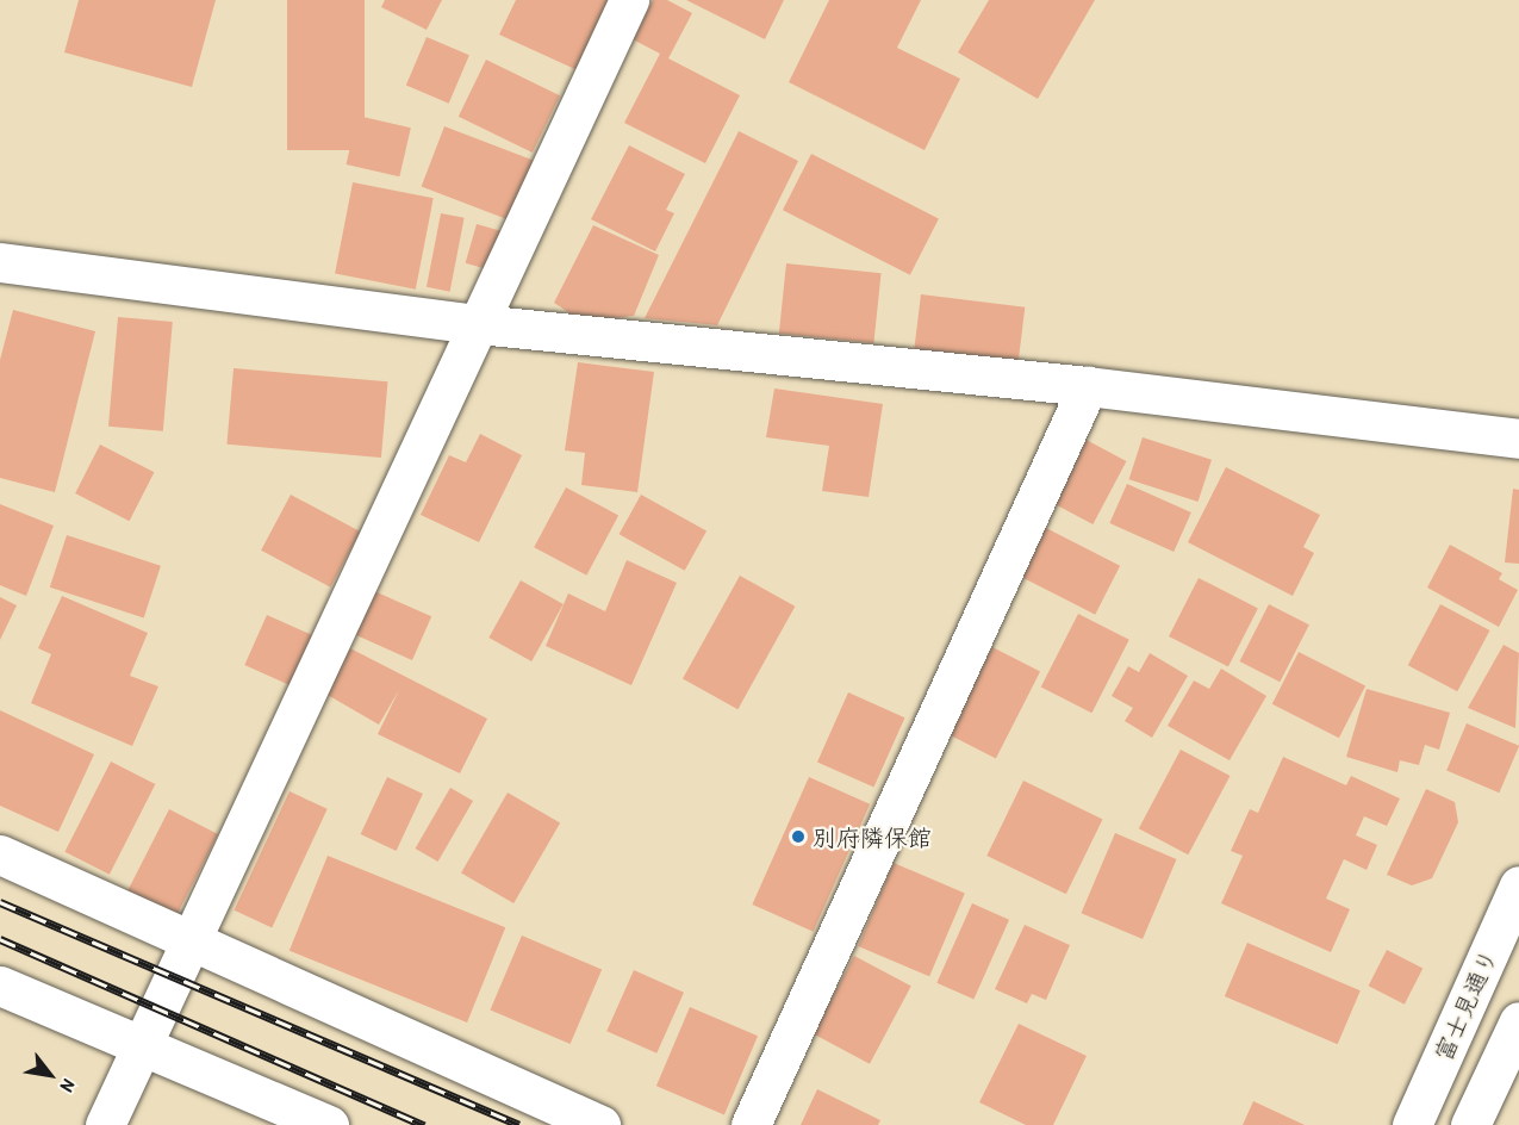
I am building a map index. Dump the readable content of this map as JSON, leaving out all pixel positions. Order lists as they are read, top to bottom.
{
  "streets": {
    "street": ["富士見通り"]
  },
  "places": ["別府隣保館"],
  "north": "bottom right"
}
